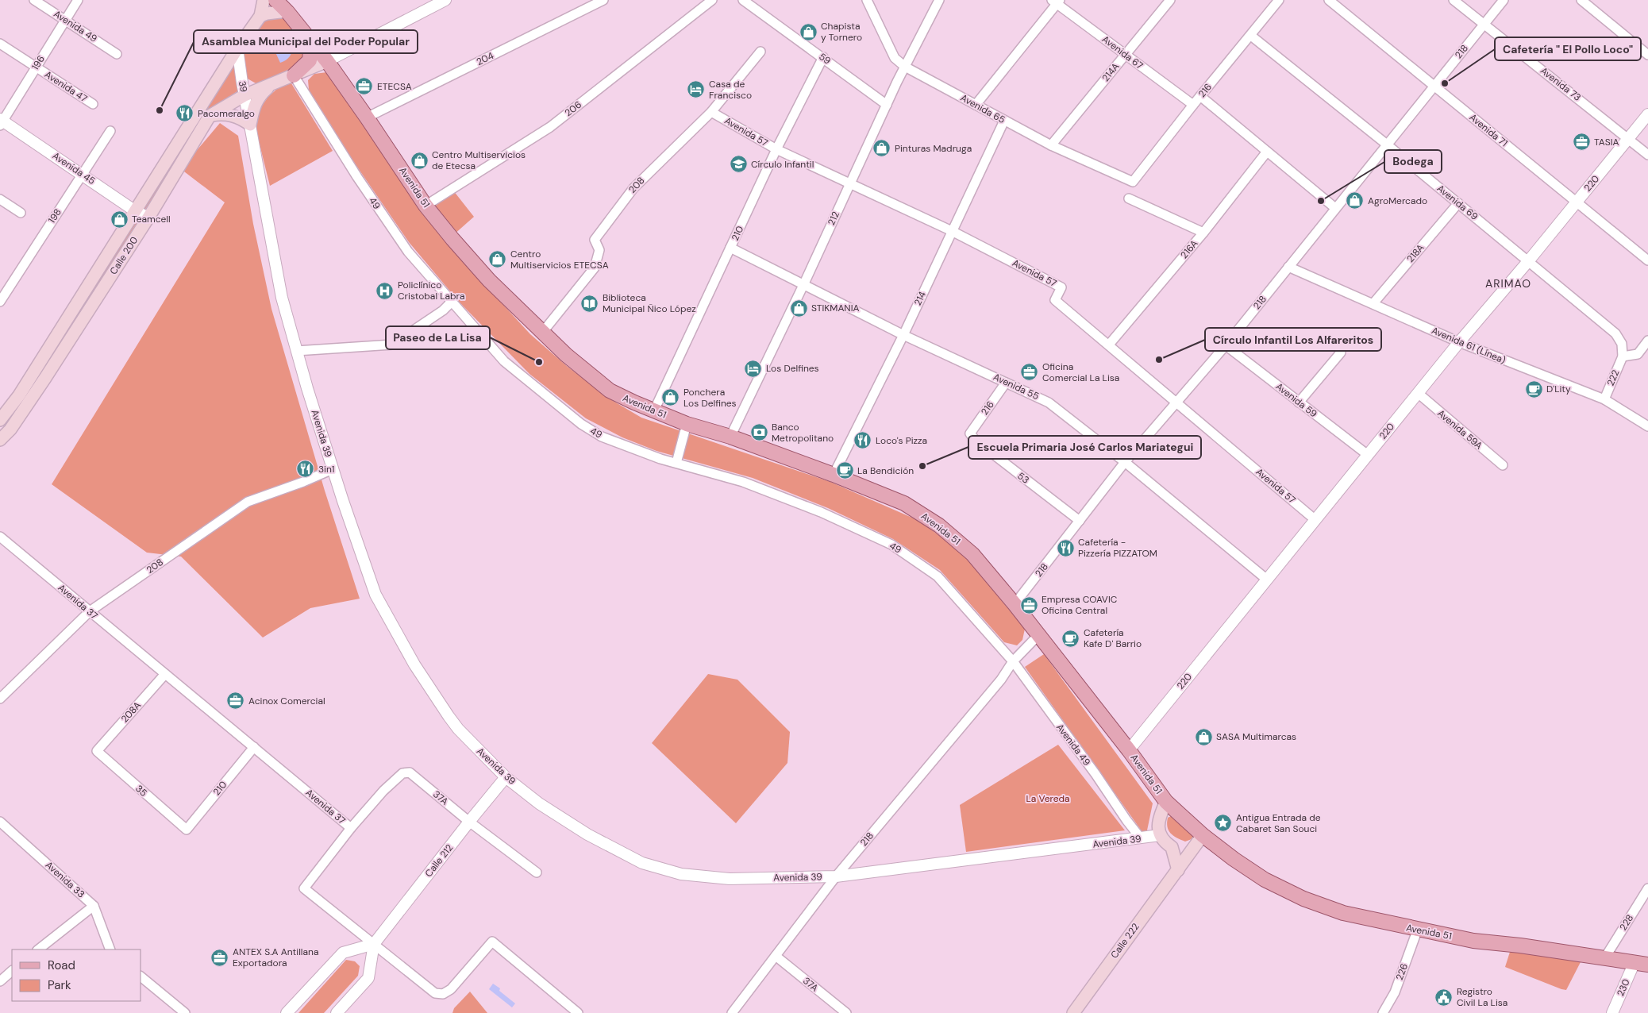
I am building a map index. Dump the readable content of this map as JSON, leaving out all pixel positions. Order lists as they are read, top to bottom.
{
  "streets": {
    "main road": ["Avenida 51", "Calle 200", "Calle 222"],
    "street": [
      "Avenida 49",
      "218",
      "Avenida 67",
      "204",
      "59",
      "196",
      "214A",
      "Avenida 73",
      "Avenida 47",
      "39",
      "216",
      "206",
      "Avenida 65",
      "Avenida 71",
      "Avenida 57",
      "Avenida 45",
      "220",
      "208",
      "Avenida 69",
      "49",
      "198",
      "212",
      "210",
      "216A",
      "218A",
      "214",
      "Avenida 61 (Línea)",
      "222",
      "Avenida 55",
      "Avenida 59",
      "Avenida 59A",
      "Avenida 39",
      "53",
      "Avenida 37",
      "208A",
      "35",
      "37A",
      "Calle 212",
      "Avenida 33",
      "228",
      "226",
      "230"
    ]
  },
  "crossings": [
    ["Avenida 49", "218"],
    ["Avenida 49", "196"],
    ["Avenida 49", "49"],
    ["Avenida 49", "Avenida 39"],
    ["218", "Avenida 73"],
    ["218", "Avenida 71"],
    ["218", "Avenida 57"],
    ["218", "Avenida 51"],
    ["218", "Avenida 69"],
    ["218", "Avenida 61 (Línea)"],
    ["218", "Avenida 55"],
    ["218", "Avenida 59"],
    ["218", "Avenida 39"],
    ["218", "53"],
    ["218", "37A"],
    ["Avenida 67", "214A"],
    ["Avenida 67", "216"],
    ["204", "Avenida 51"],
    ["59", "212"],
    ["59", "210"],
    ["196", "Avenida 47"],
    ["196", "Avenida 45"],
    ["214A", "Avenida 65"],
    ["Avenida 73", "220"],
    ["39", "Calle 200"],
    ["39", "Avenida 39"],
    ["216", "Avenida 65"],
    ["216", "Avenida 69"],
    ["216", "Avenida 55"],
    ["216", "53"],
    ["206", "Avenida 51"],
    ["Avenida 65", "212"],
    ["Avenida 65", "214"],
    ["Avenida 71", "220"],
    ["Avenida 57", "220"],
    ["Avenida 57", "208"],
    ["Avenida 57", "212"],
    ["Avenida 57", "210"],
    ["Avenida 57", "216A"],
    ["Avenida 57", "214"],
    ["Avenida 45", "198"],
    ["Avenida 45", "Calle 200"],
    ["220", "Avenida 51"],
    ["220", "Avenida 69"],
    ["220", "Avenida 61 (Línea)"],
    ["220", "Avenida 55"],
    ["220", "Avenida 59"],
    ["220", "Avenida 59A"],
    ["208", "Avenida 51"],
    ["208", "Avenida 39"],
    ["208", "Avenida 37"],
    ["Avenida 51", "212"],
    ["Avenida 51", "210"],
    ["Avenida 51", "Calle 200"],
    ["Avenida 51", "214"],
    ["Avenida 51", "228"],
    ["Avenida 51", "Calle 222"],
    ["Avenida 51", "226"],
    ["Avenida 51", "230"],
    ["Avenida 69", "218A"],
    ["Avenida 69", "222"],
    ["49", "Calle 200"],
    ["212", "Avenida 55"],
    ["210", "Avenida 55"],
    ["210", "Avenida 37"],
    ["210", "35"],
    ["218A", "Avenida 61 (Línea)"],
    ["214", "Avenida 55"],
    ["Avenida 61 (Línea)", "222"],
    ["Avenida 39", "Calle 212"],
    ["Avenida 37", "208A"],
    ["Avenida 37", "37A"],
    ["Avenida 37", "Calle 212"],
    ["208A", "35"],
    ["37A", "Calle 212"]
  ],
  "districts": ["ARIMAO"],
  "parks": ["La Vereda"],
  "places": {
    "shop": [
      "Chapista y Tornero",
      "Pinturas Madruga",
      "Centro Multiservicios de Etecsa",
      "AgroMercado",
      "Teamcell",
      "Centro Multiservicios ETECSA",
      "STIKMANIA",
      "Ponchera Los Delfines",
      "SASA Multimarcas"
    ],
    "other": [
      "Cafetería \" El Pollo Loco\"",
      "Asamblea Municipal del Poder Popular",
      "Bodega",
      "Círculo Infantil Los Alfareritos",
      "Paseo de La Lisa",
      "Escuela Primaria José Carlos Mariategui"
    ],
    "office": [
      "ETECSA",
      "TASIA",
      "Oficina Comercial La Lisa",
      "Empresa COAVIC Oficina Central",
      "Acinox Comercial",
      "ANTEX S.A Antillana Exportadora"
    ],
    "hotel": ["Casa de Francisco", "Los Delfines"],
    "restaurant": [
      "Pacomeralgo",
      "Loco's Pizza",
      "3in1",
      "Cafetería - Pizzería PIZZATOM"
    ],
    "school or university": ["Círculo Infantil"],
    "hospital": ["Policlínico Cristobal Labra"],
    "library": ["Biblioteca Municipal Ñico López"],
    "cafe": ["D'Lity", "La Bendición", "Cafetería Kafe D' Barrio"],
    "bank": ["Banco Metropolitano"],
    "place": ["Antigua Entrada de Cabaret San Souci"],
    "public building": ["Registro Civil La Lisa"]
  },
  "legend": ["Road", "Park"]
}
